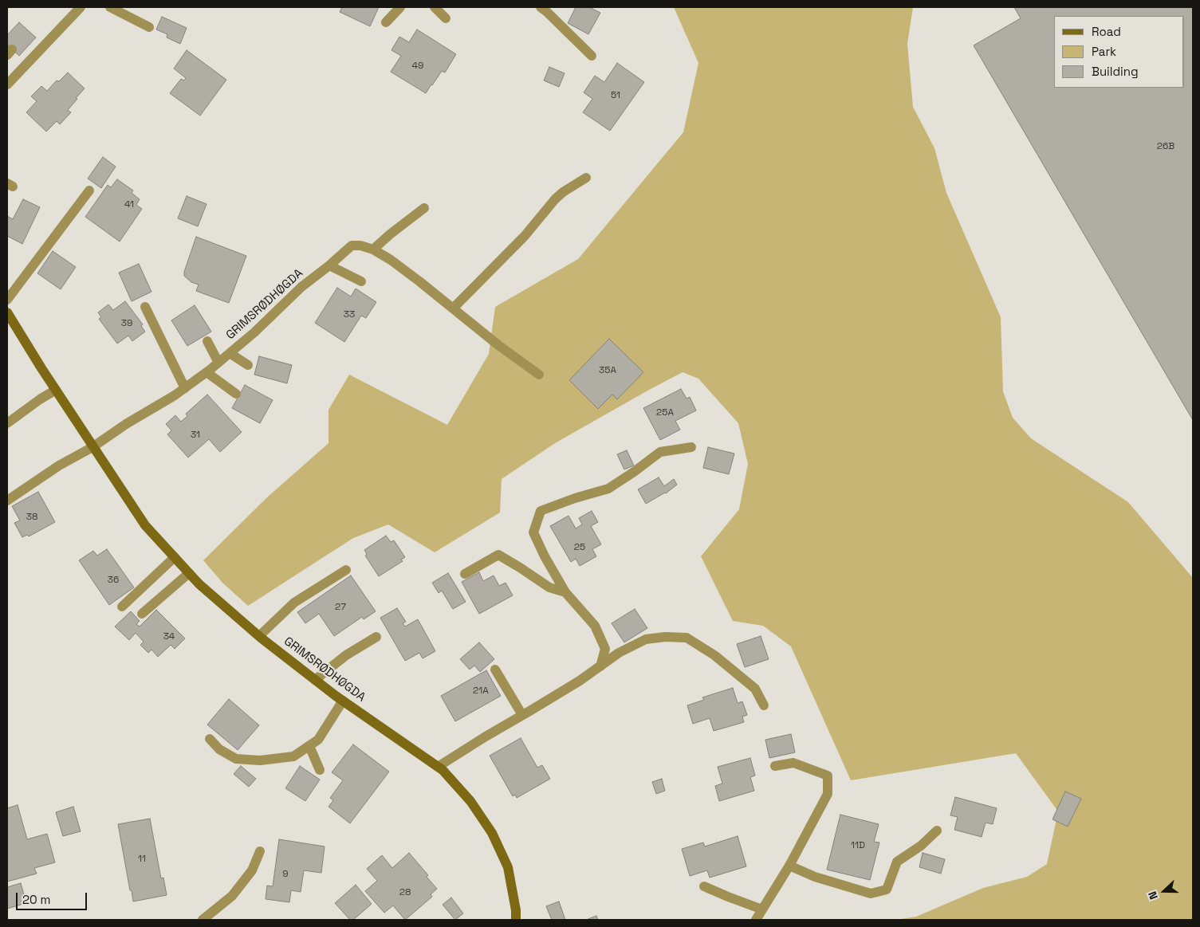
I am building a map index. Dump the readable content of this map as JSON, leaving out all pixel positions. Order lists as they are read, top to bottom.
{
  "streets": {
    "main road": ["GRIMSRØDHØGDA"]
  },
  "house_numbers": [
    "49",
    "51",
    "26B",
    "41",
    "33",
    "39",
    "35A",
    "25A",
    "31",
    "38",
    "25",
    "36",
    "27",
    "34",
    "21A",
    "11D",
    "11",
    "9",
    "28"
  ],
  "legend": ["Road", "Park", "Building"],
  "scale_bar": "20 m",
  "north": "left"
}
